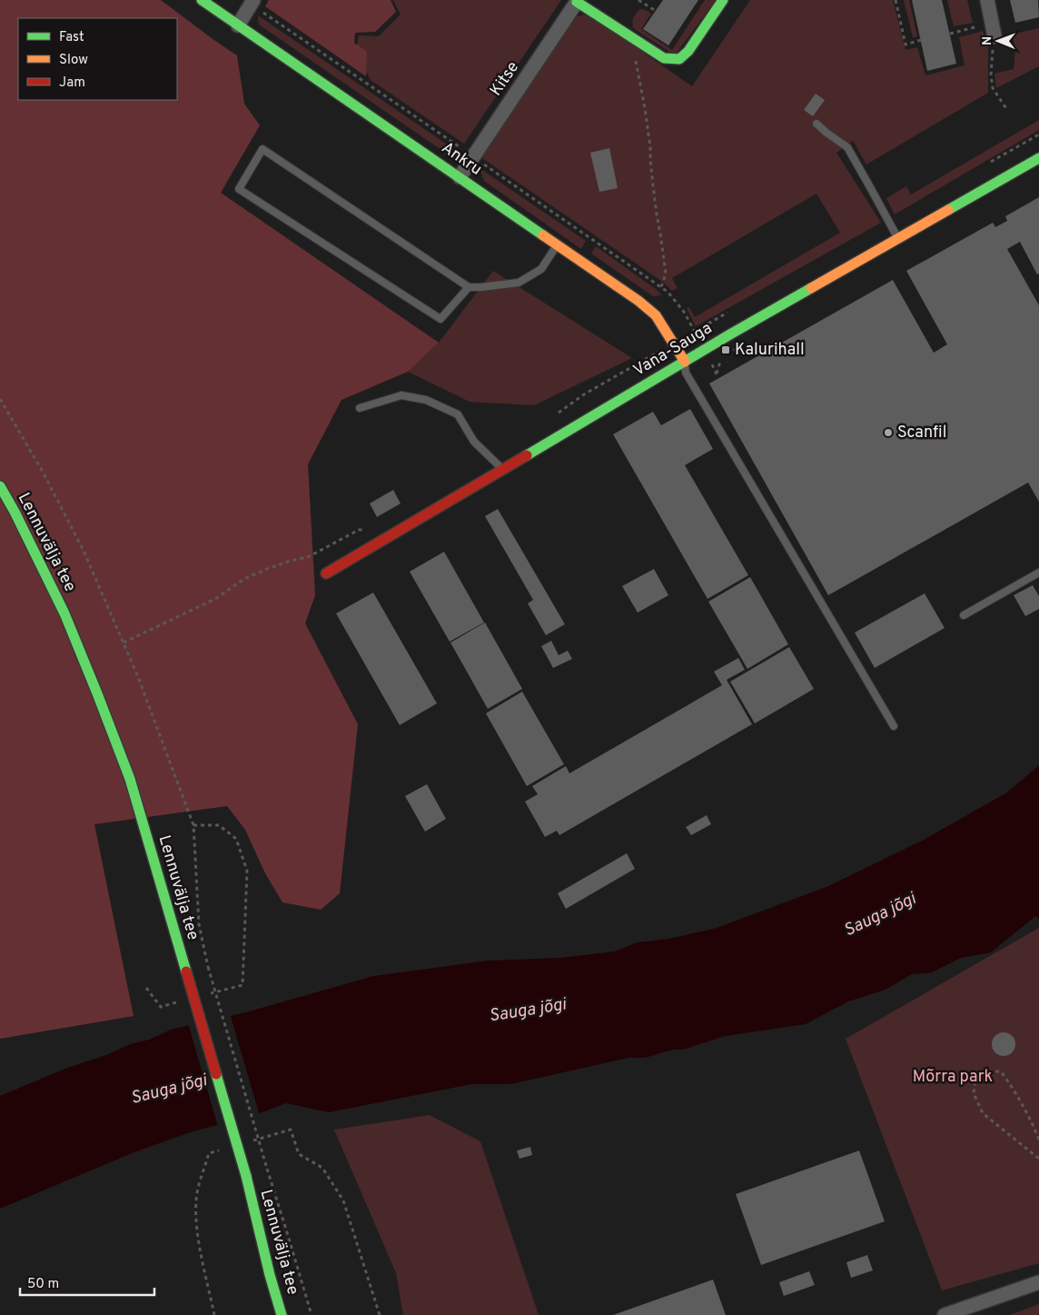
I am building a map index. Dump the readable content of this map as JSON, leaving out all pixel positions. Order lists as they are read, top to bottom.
{
  "streets": {
    "street": [
      "Kitse",
      "Ankru",
      "Vana-Sauga",
      "Lennuvälja tee"
    ]
  },
  "crossings": [
    ["Kitse", "Ankru"],
    ["Ankru", "Vana-Sauga"]
  ],
  "water": ["Sauga jõgi"],
  "parks": ["Mõrra park"],
  "places": {
    "transit": ["Kalurihall"],
    "other": ["Scanfil"]
  },
  "legend": ["Fast", "Slow", "Jam"],
  "scale_bar": "50 m",
  "north": "left"
}
